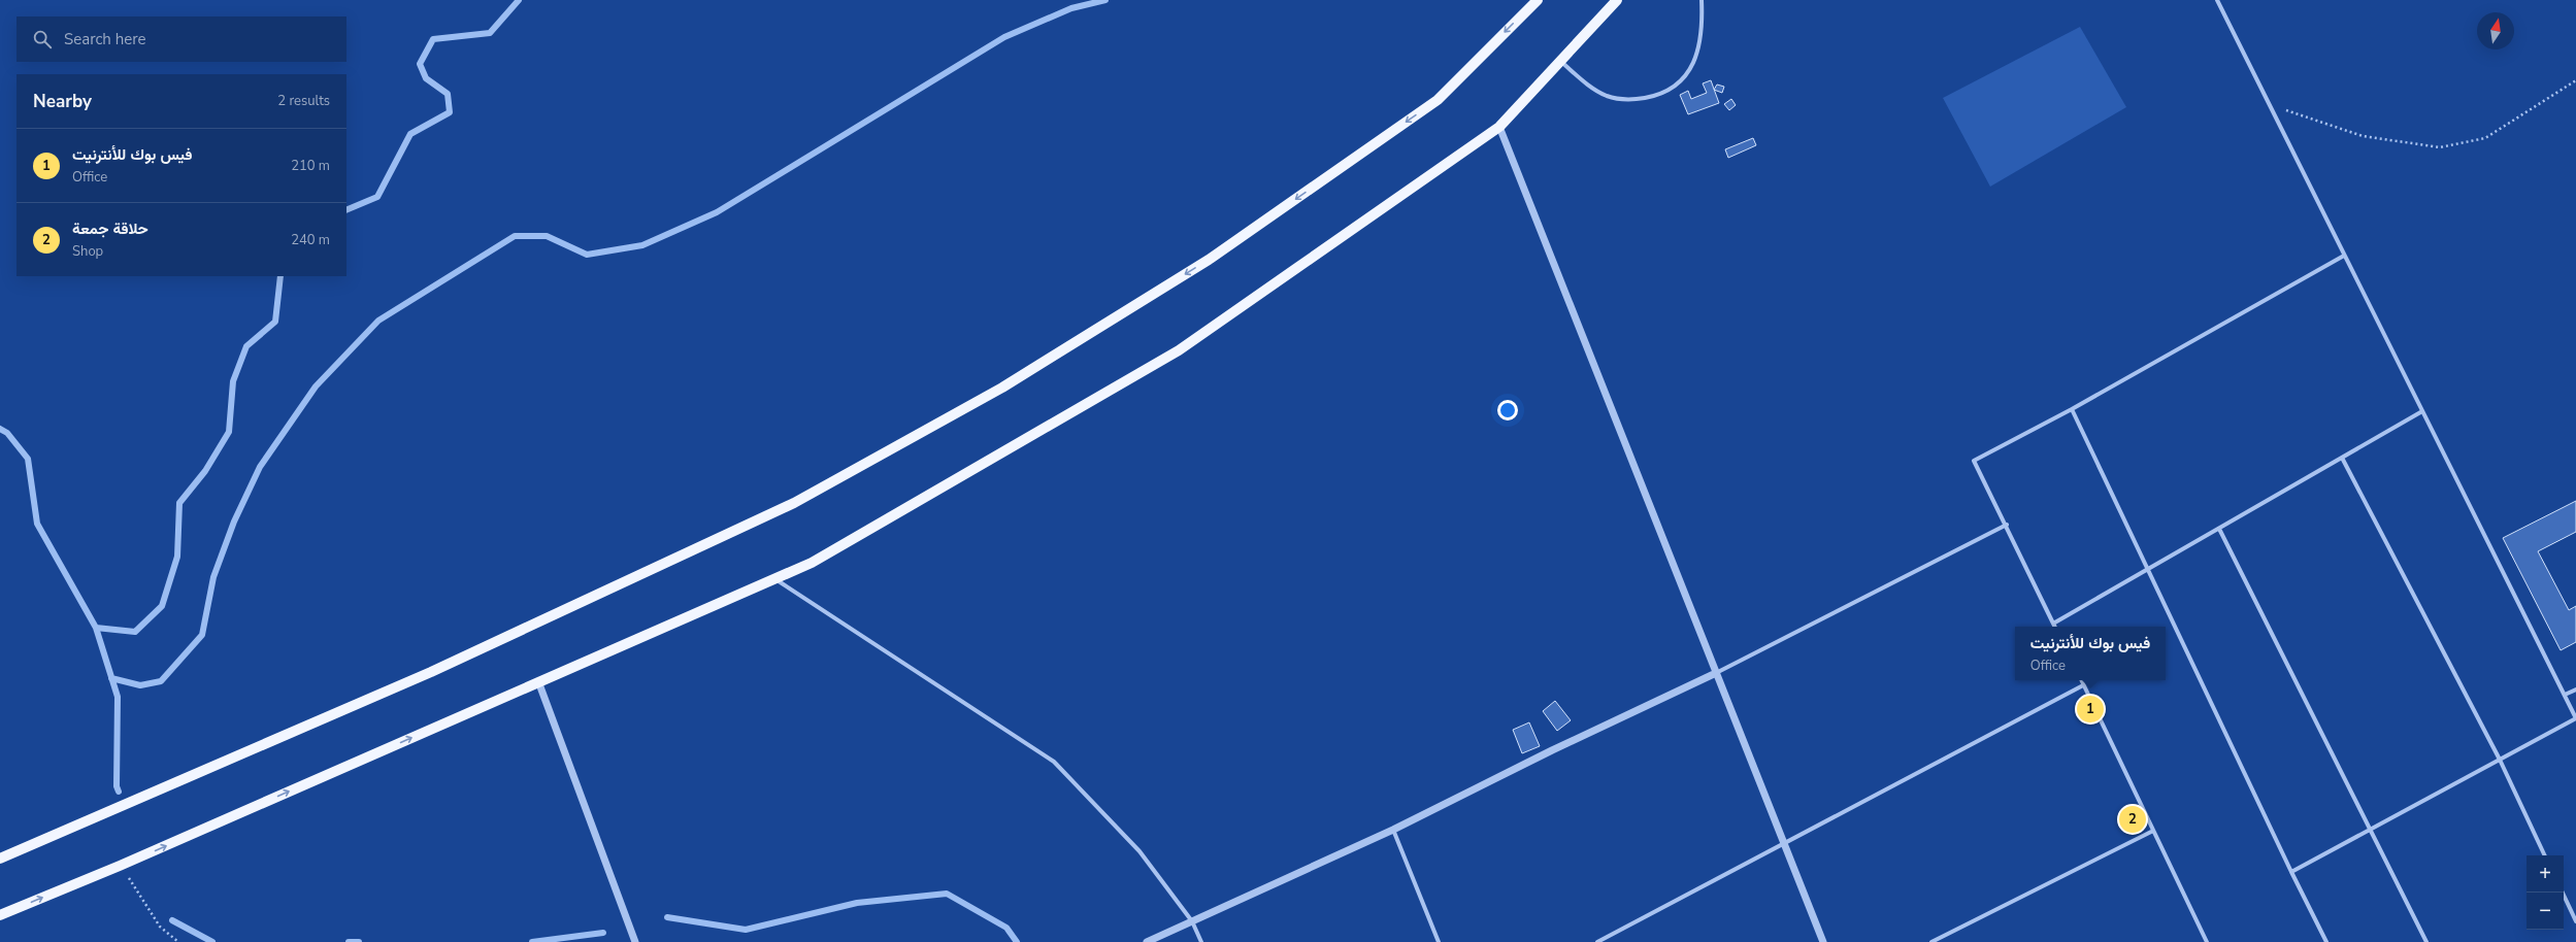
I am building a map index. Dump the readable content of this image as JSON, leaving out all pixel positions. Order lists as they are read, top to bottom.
{
  "north": "top",
  "page": {
    "search": "Search here",
    "heading": ["Nearby", "2 results"],
    "list": [
      {
        "mark": "1",
        "name": "فيس بوك للأنترنيت",
        "note": "Office",
        "value": "210 m"
      },
      {
        "mark": "2",
        "name": "حلاقة جمعة",
        "note": "Shop",
        "value": "240 m"
      }
    ],
    "popup": ["فيس بوك للأنترنيت", "Office"],
    "pins": ["1", "2"],
    "map_buttons": ["+", "−"]
  }
}
